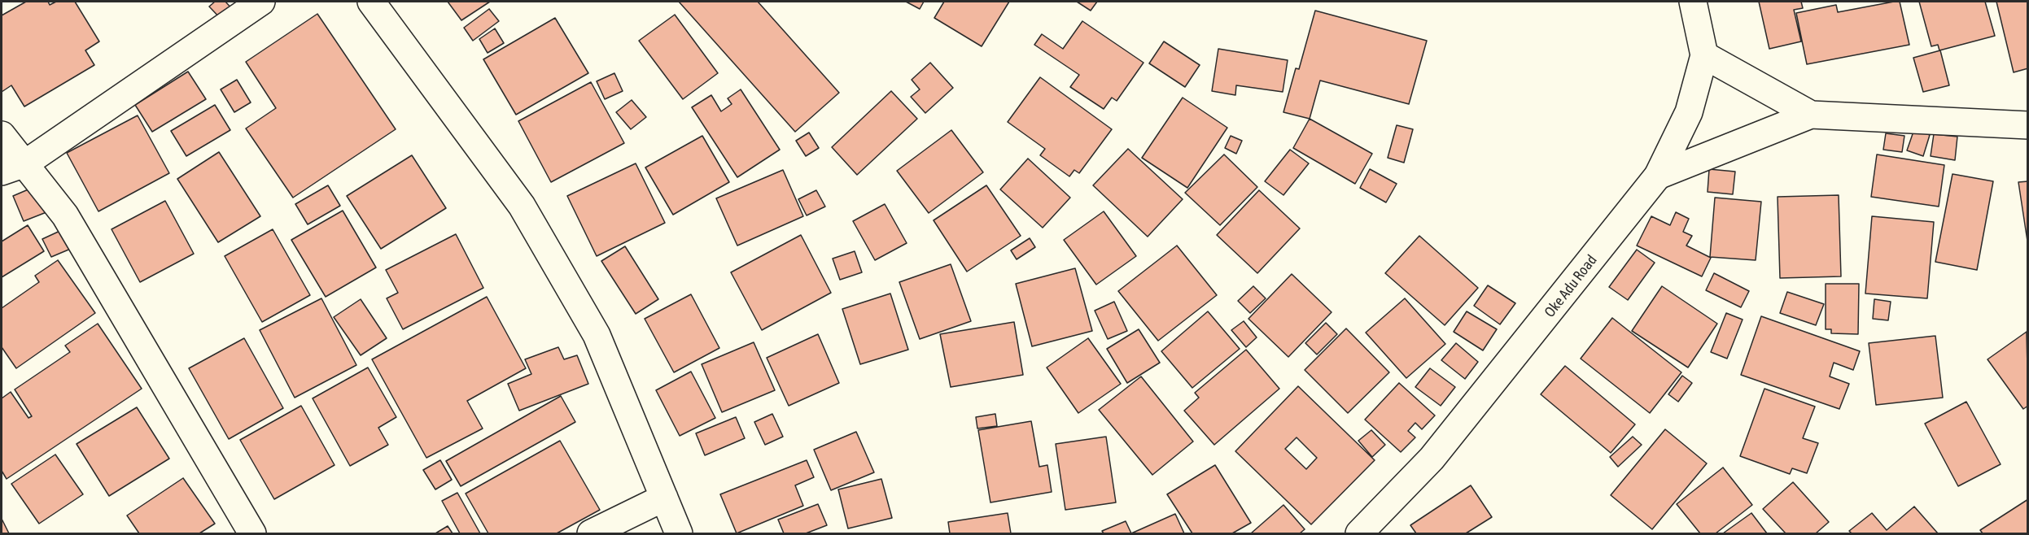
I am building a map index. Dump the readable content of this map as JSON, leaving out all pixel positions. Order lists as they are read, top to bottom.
{
  "streets": {
    "street": ["Oke Adu Road"]
  }
}
